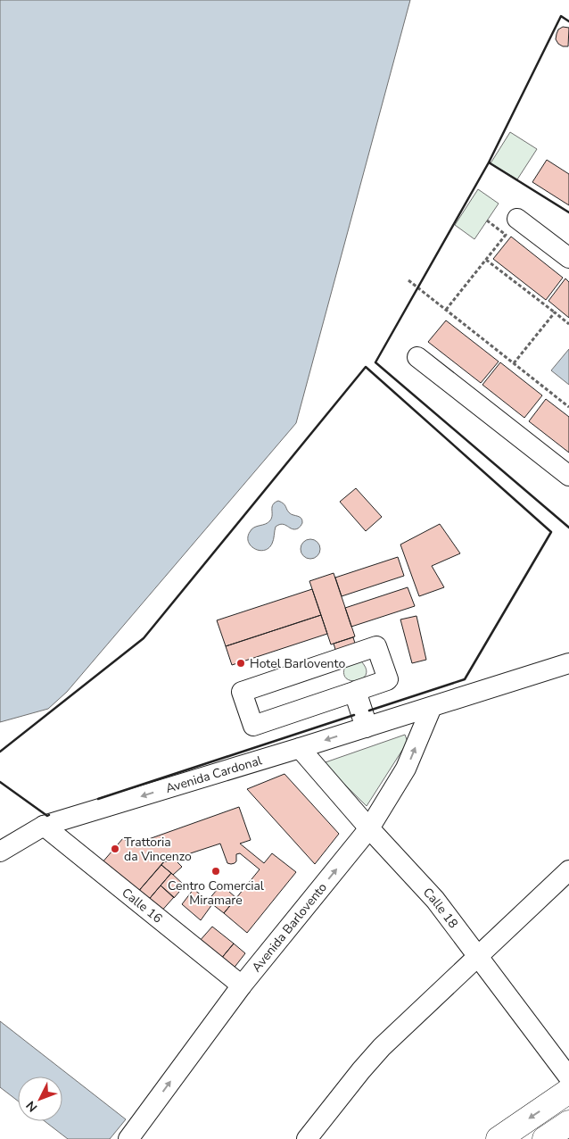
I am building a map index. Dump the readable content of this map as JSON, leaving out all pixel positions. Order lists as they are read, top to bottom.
{
  "streets": {
    "street": [
      "Avenida Cardonal",
      "Calle 16",
      "Calle 18",
      "Avenida Barlovento"
    ]
  },
  "crossings": [
    ["Avenida Cardonal", "Calle 16"],
    ["Avenida Cardonal", "Calle 18"],
    ["Avenida Cardonal", "Avenida Barlovento"],
    ["Calle 16", "Avenida Barlovento"],
    ["Calle 18", "Avenida Barlovento"]
  ],
  "one_way": ["Avenida Cardonal"],
  "places": ["Hotel Barlovento", "Trattoria da Vincenzo", "Centro Comercial Miramare"],
  "north": "bottom left"
}
